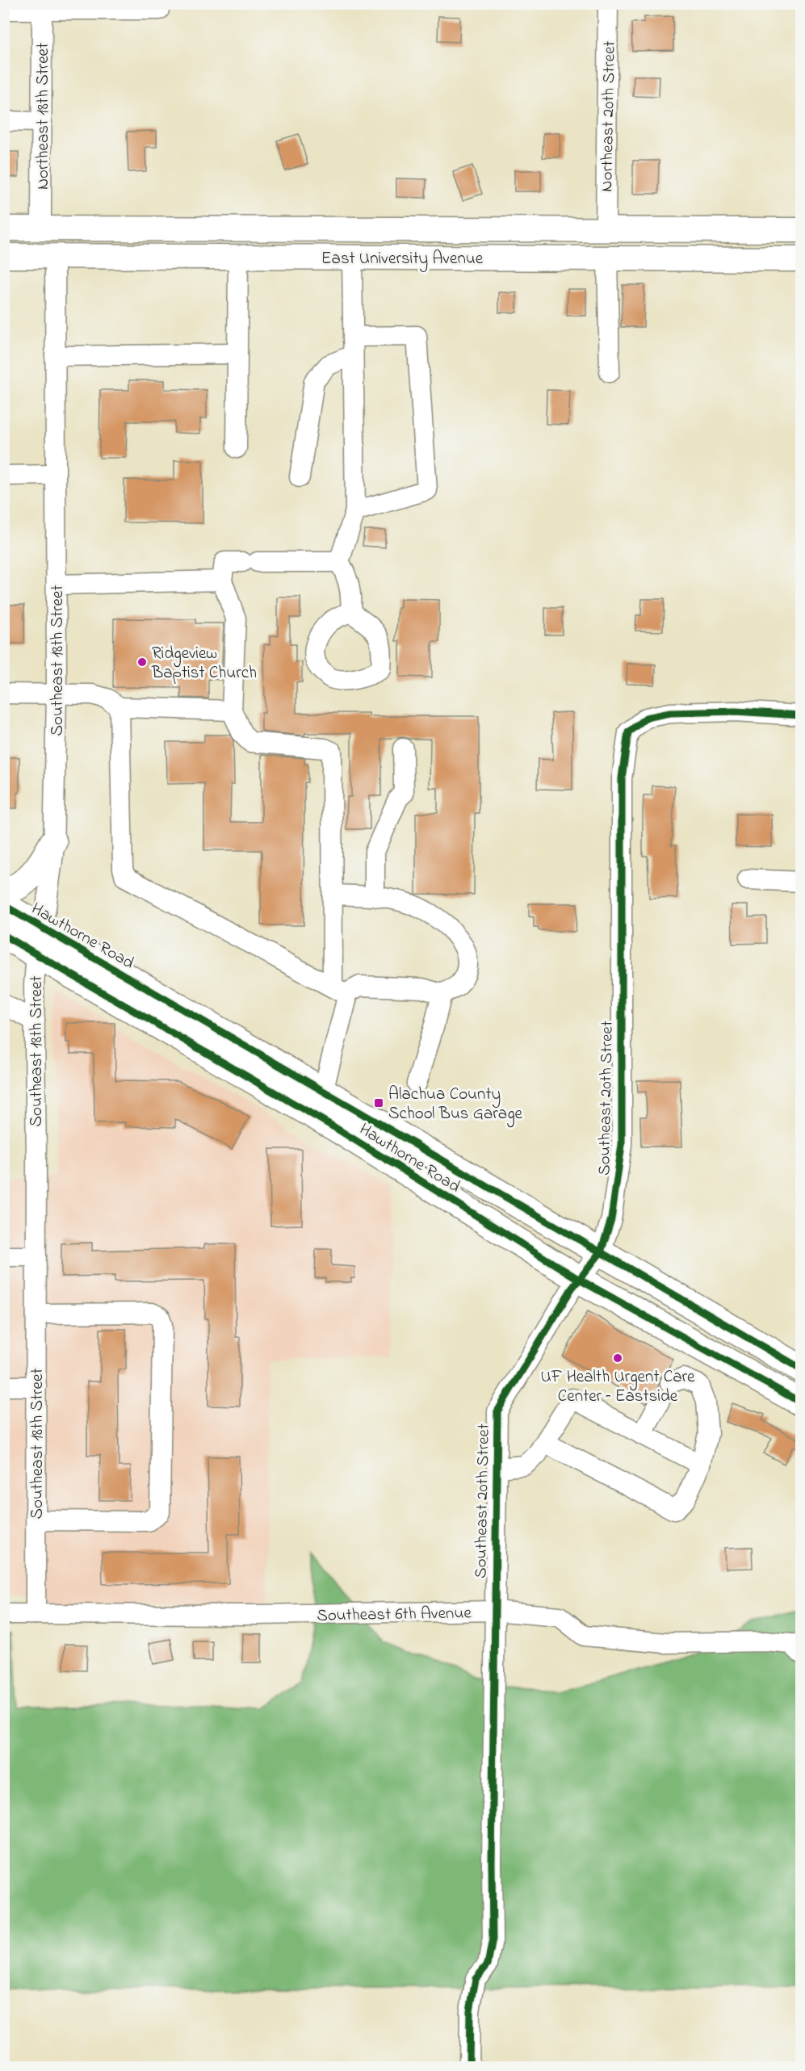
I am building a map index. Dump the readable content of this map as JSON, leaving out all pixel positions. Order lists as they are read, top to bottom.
{
  "streets": {
    "highway": ["Hawthorne Road"],
    "main road": ["East University Avenue"],
    "street": [
      "Northeast 18th Street",
      "Northeast 20th Street",
      "Southeast 18th Street",
      "Southeast 20th Street",
      "Southeast 6th Avenue"
    ]
  },
  "crossings": [
    ["Northeast 18th Street", "East University Avenue"],
    ["Northeast 20th Street", "East University Avenue"],
    ["East University Avenue", "Southeast 18th Street"],
    ["Southeast 18th Street", "Hawthorne Road"],
    ["Southeast 18th Street", "Southeast 6th Avenue"],
    ["Hawthorne Road", "Southeast 20th Street"],
    ["Southeast 20th Street", "Southeast 6th Avenue"]
  ],
  "places": {
    "other": ["Ridgeview Baptist Church", "UF Health Urgent Care Center – Eastside"],
    "transit": ["Alachua County School Bus Garage"]
  }
}
